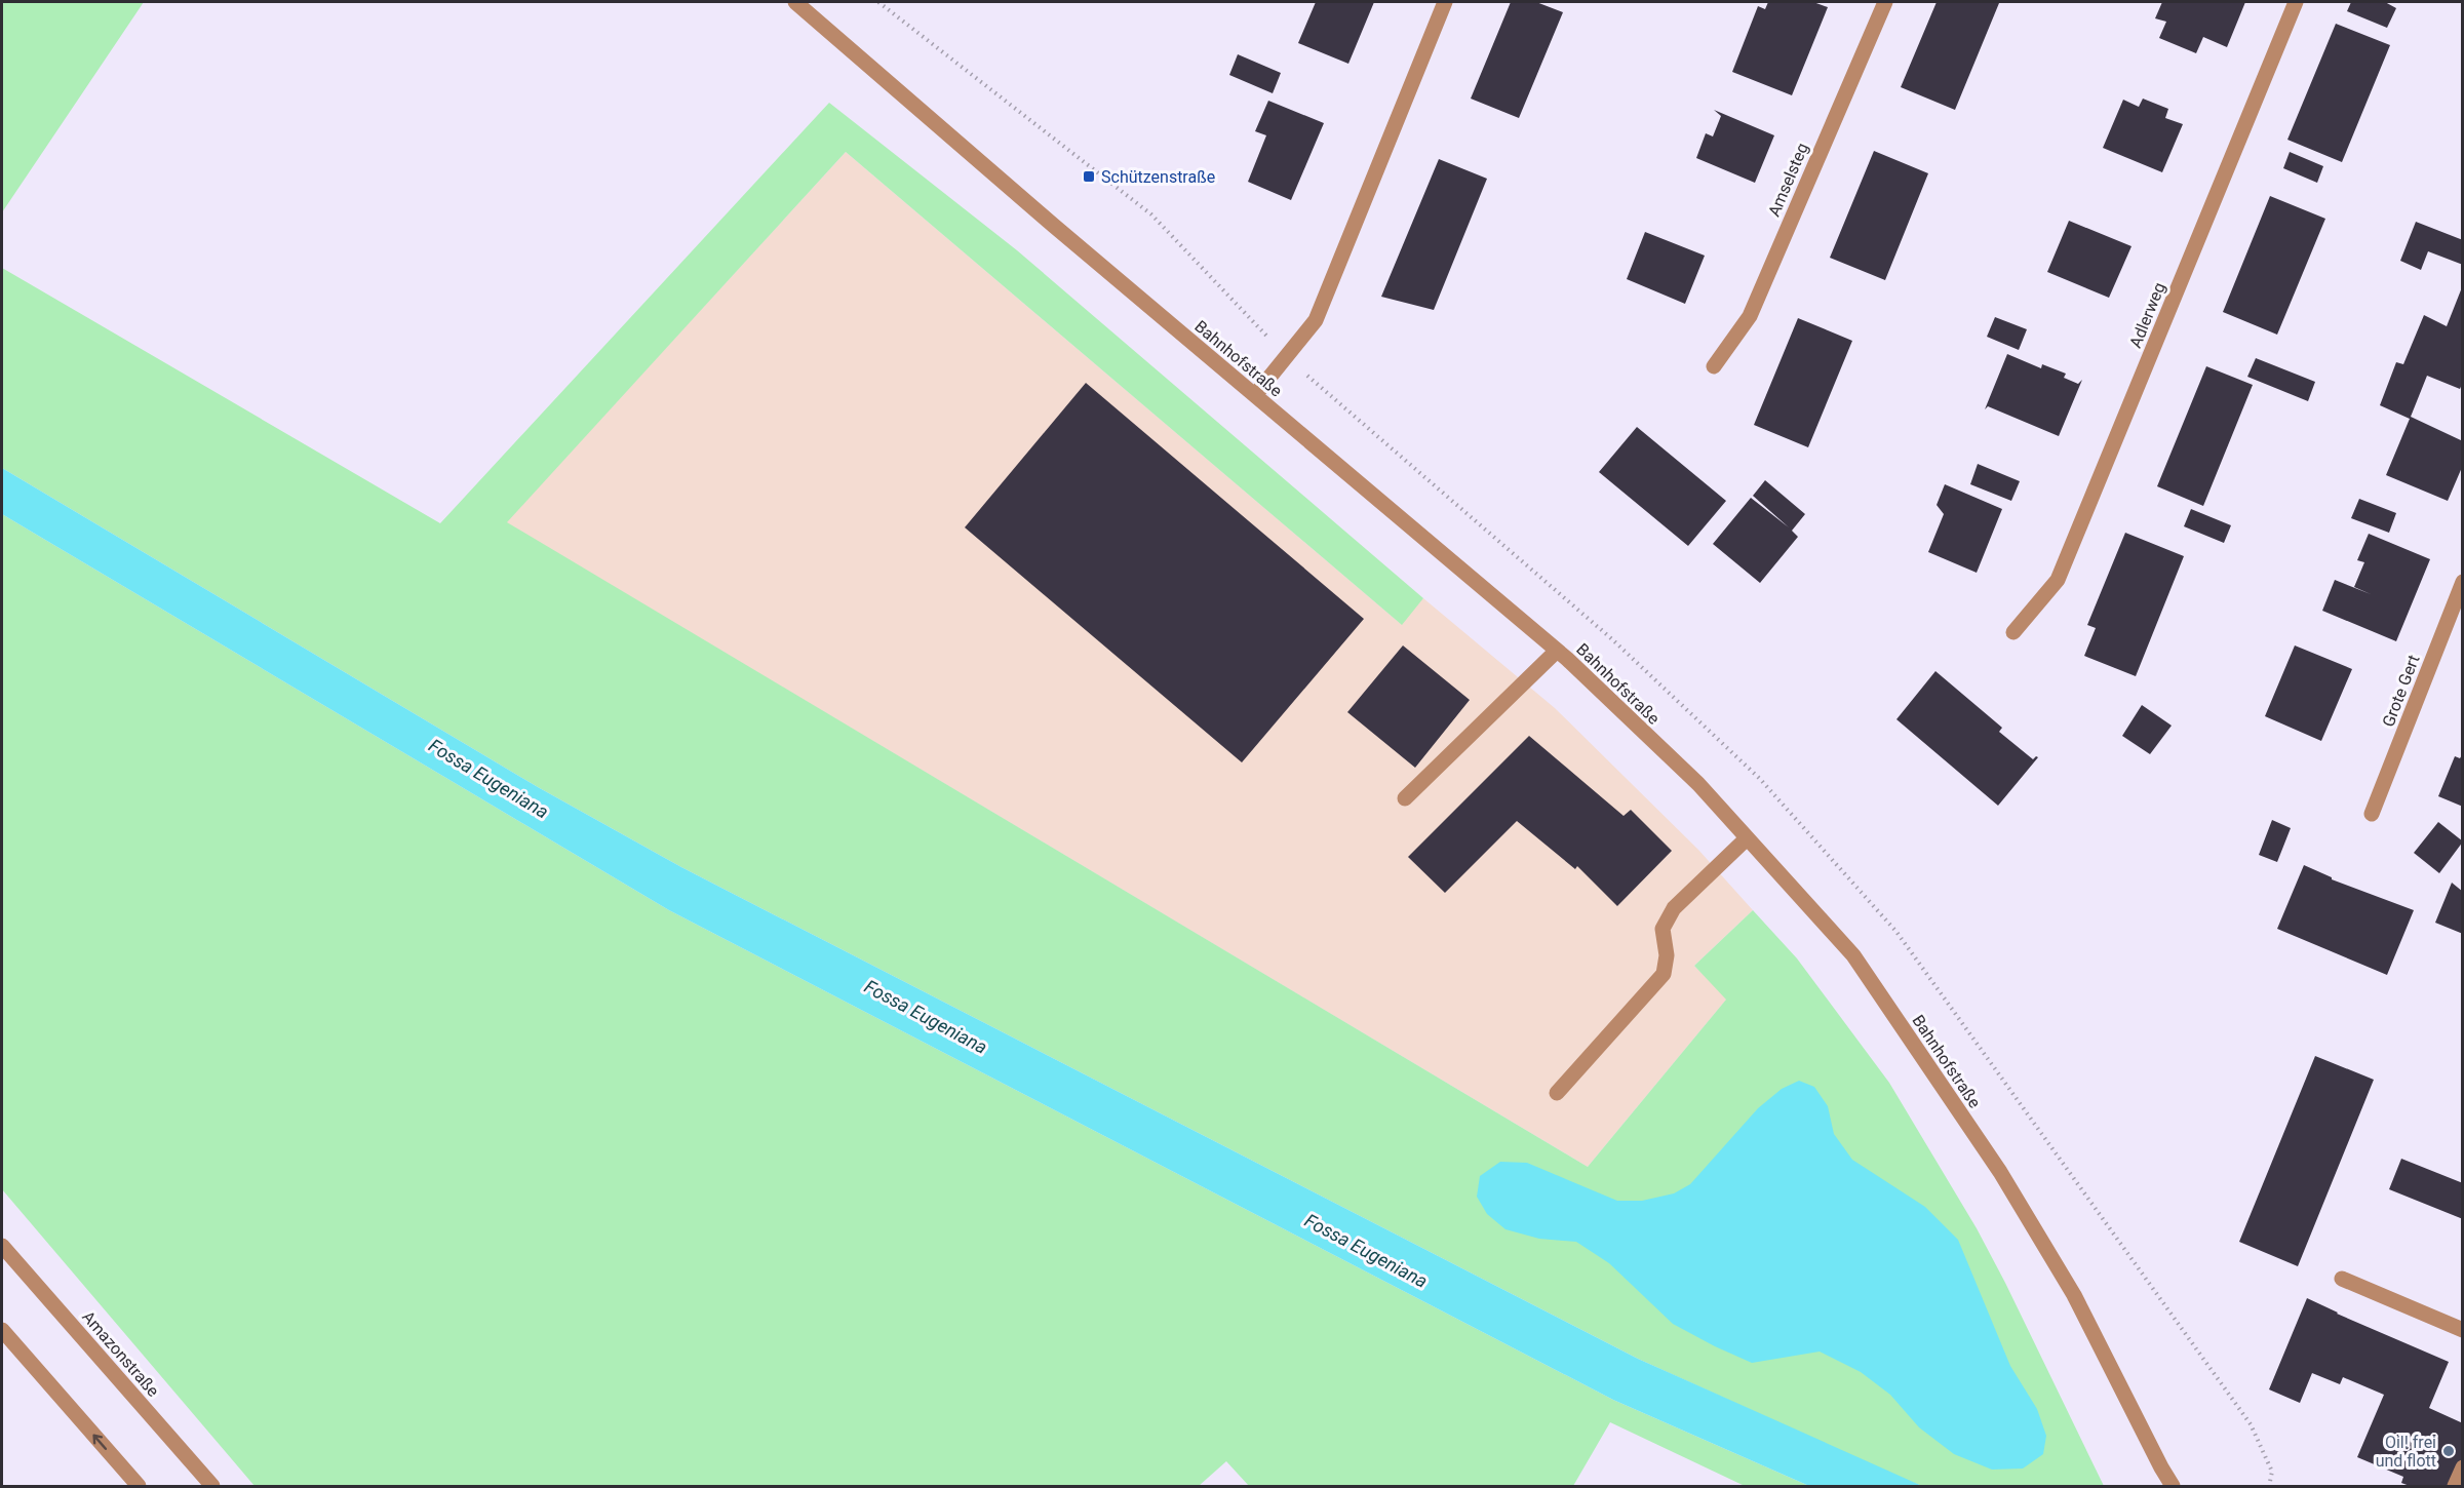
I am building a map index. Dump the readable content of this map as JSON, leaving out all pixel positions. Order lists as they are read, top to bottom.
{
  "streets": {
    "street": [
      "Amselsteg",
      "Adlerweg",
      "Bahnhofstraße",
      "Grote Gert",
      "Amazonstraße"
    ]
  },
  "water": ["Fossa Eugeniana"],
  "places": {
    "transit": ["Schützenstraße"],
    "other": ["Oil! frei und flott"]
  }
}
